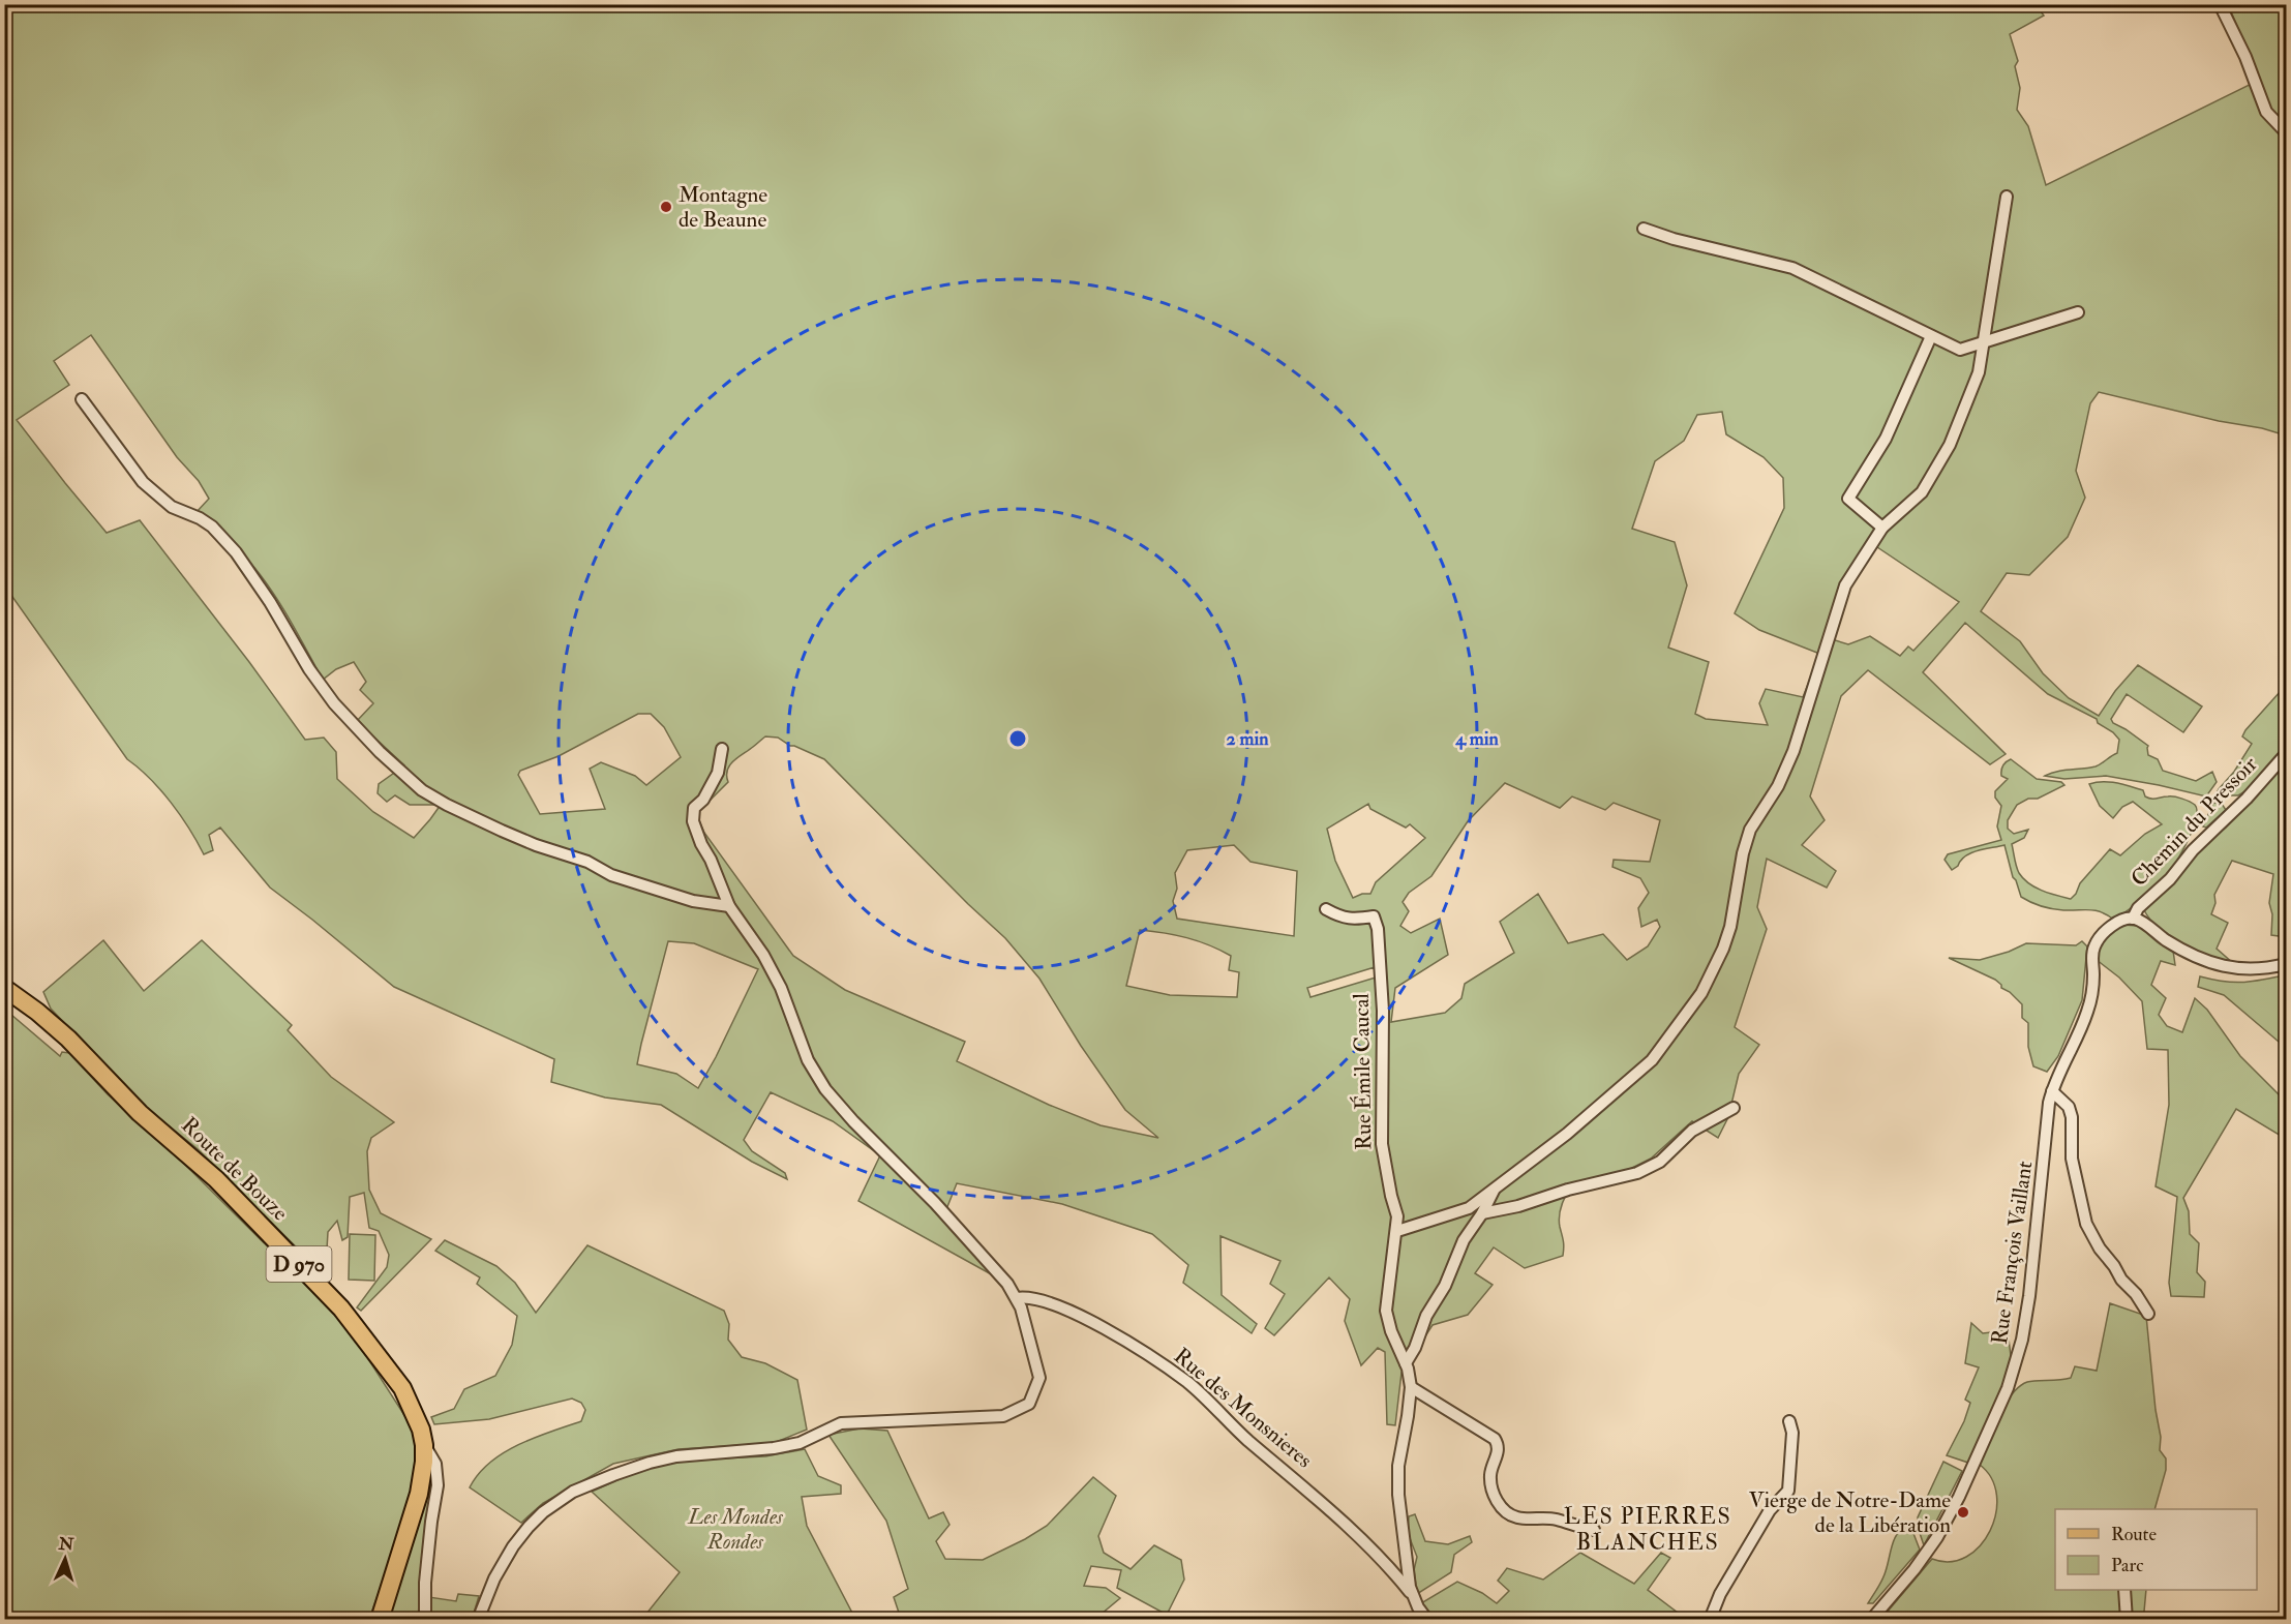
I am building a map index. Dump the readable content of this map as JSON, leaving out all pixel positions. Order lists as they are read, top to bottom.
{
  "streets": {
    "main road": ["Route de Bouze", "D 970"],
    "street": [
      "Chemin du Pressoir",
      "Rue Émile Caucal",
      "Rue François Vaillant",
      "Rue des Monsnieres"
    ]
  },
  "crossings": [
    ["Chemin du Pressoir", "Rue François Vaillant"],
    ["Rue Émile Caucal", "Rue des Monsnieres"]
  ],
  "districts": ["LES PIERRES BLANCHES"],
  "parks": ["Les Mondes Rondes"],
  "places": ["Montagne de Beaune", "Vierge de Notre-Dame de la Libération"],
  "legend": ["Route", "Parc"],
  "north": "top",
  "rings": ["2 min", "4 min"]
}
